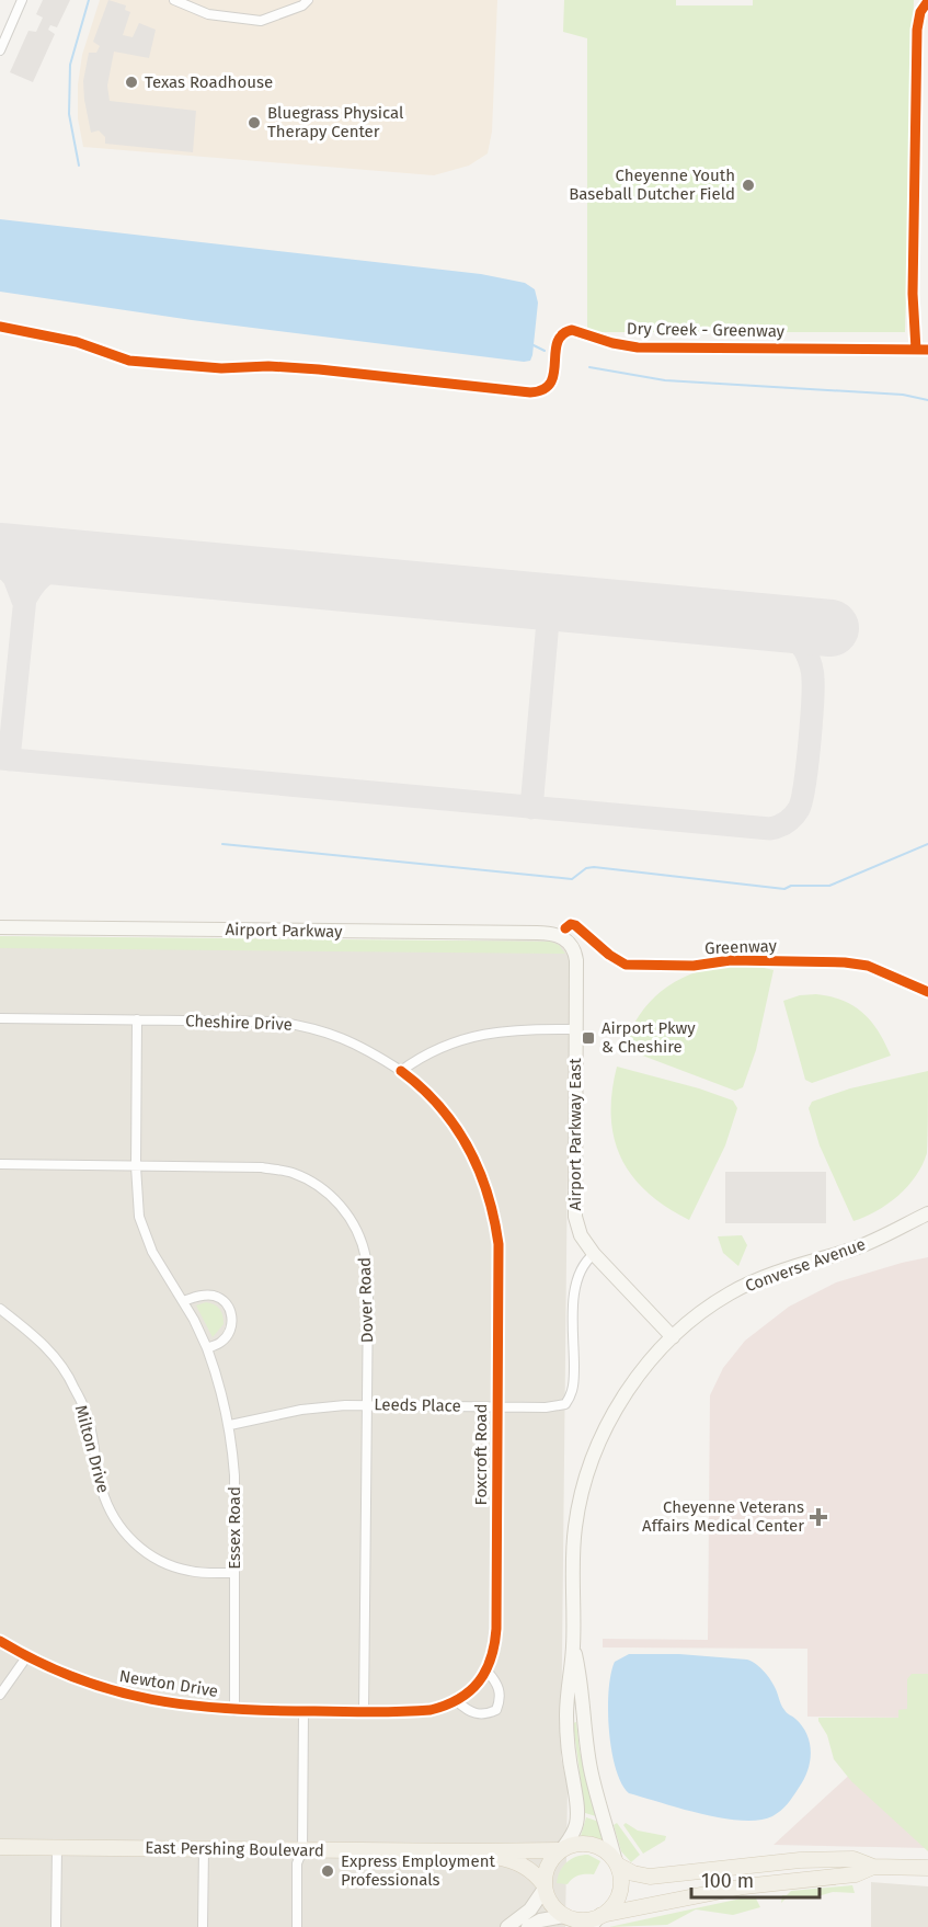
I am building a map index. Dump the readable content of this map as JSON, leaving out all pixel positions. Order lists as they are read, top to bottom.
{
  "streets": {
    "main road": [
      "Airport Parkway",
      "Airport Parkway East",
      "Converse Avenue",
      "East Pershing Boulevard"
    ],
    "street": [
      "Cheshire Drive",
      "Dover Road",
      "Leeds Place",
      "Milton Drive",
      "Foxcroft Road",
      "Essex Road",
      "Newton Drive"
    ],
    "cycle path": ["Dry Creek - Greenway", "Greenway"]
  },
  "crossings": [
    ["Airport Parkway", "Airport Parkway East"],
    ["Cheshire Drive", "Foxcroft Road"],
    ["Cheshire Drive", "Essex Road"],
    ["Airport Parkway East", "Converse Avenue"],
    ["Airport Parkway East", "Leeds Place"],
    ["Converse Avenue", "East Pershing Boulevard"],
    ["Dover Road", "Leeds Place"],
    ["Dover Road", "Foxcroft Road"],
    ["Dover Road", "Essex Road"],
    ["Leeds Place", "Foxcroft Road"],
    ["Leeds Place", "Essex Road"],
    ["Milton Drive", "Essex Road"],
    ["Foxcroft Road", "Newton Drive"],
    ["Essex Road", "Newton Drive"]
  ],
  "places": {
    "other": [
      "Texas Roadhouse",
      "Bluegrass Physical Therapy Center",
      "Cheyenne Youth Baseball Dutcher Field",
      "Express Employment Professionals"
    ],
    "transit": ["Airport Pkwy & Cheshire"],
    "health": ["Cheyenne Veterans Affairs Medical Center"]
  },
  "scale_bar": "100 m"
}
